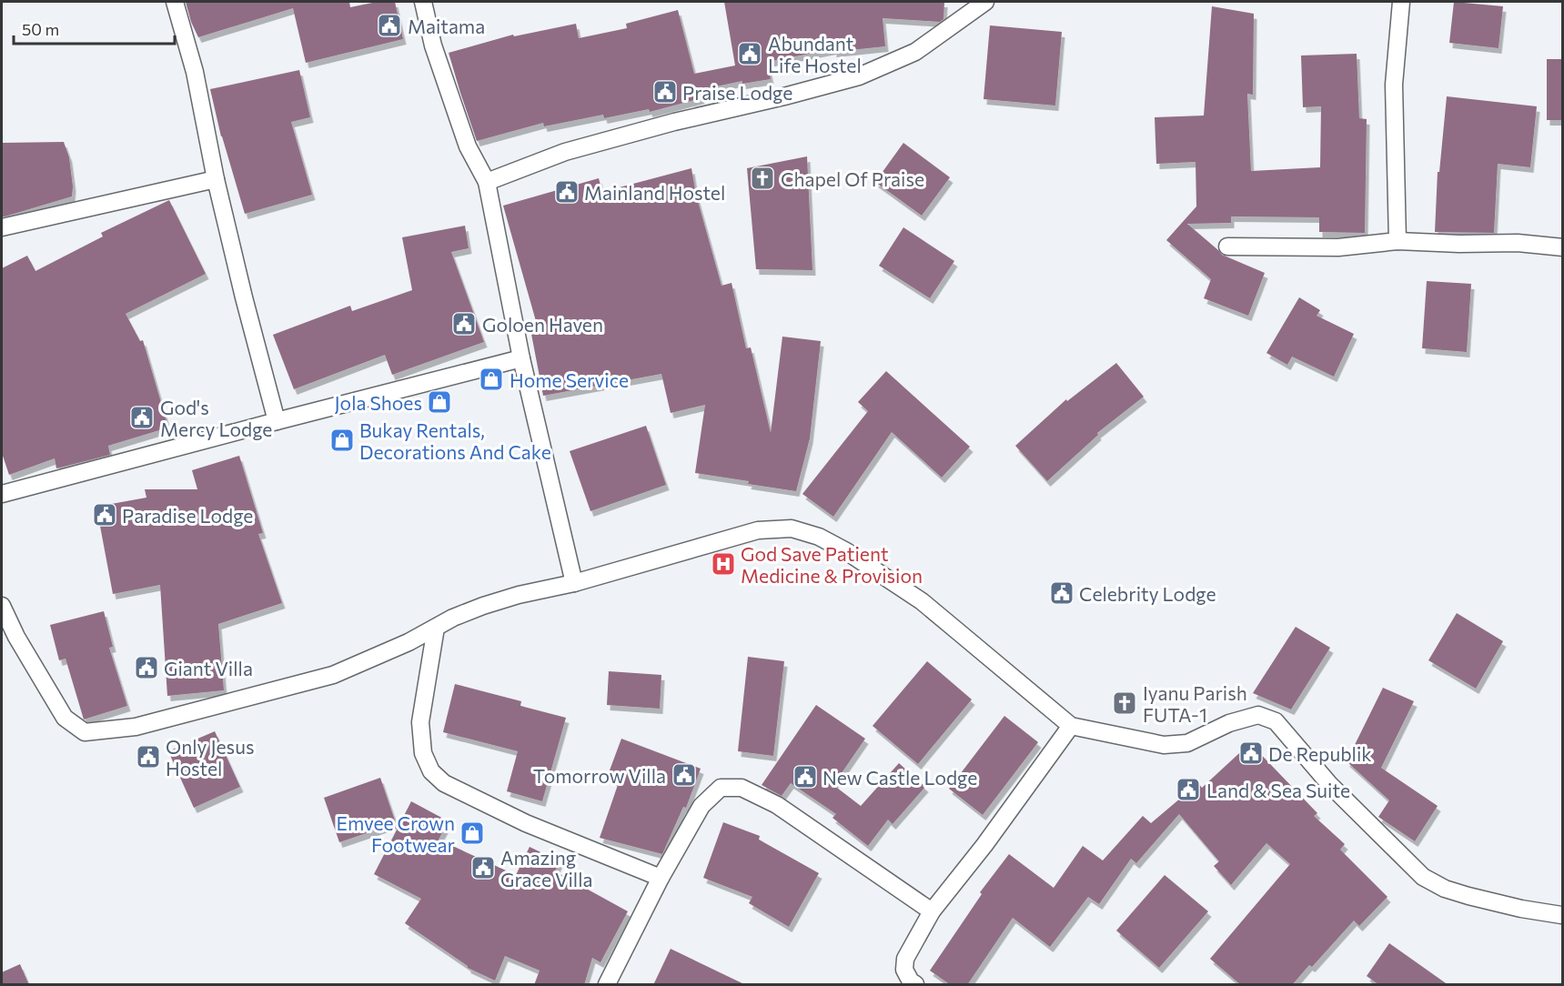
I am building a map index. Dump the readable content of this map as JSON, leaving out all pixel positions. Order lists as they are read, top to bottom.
{
  "places": {
    "public building": [
      "Maitama",
      "Abundant Life Hostel",
      "Praise Lodge",
      "Mainland Hostel",
      "Goloen Haven",
      "God's Mercy Lodge",
      "Paradise Lodge",
      "Celebrity Lodge",
      "Giant Villa",
      "De Republik",
      "Only Jesus Hostel",
      "Tomorrow Villa",
      "New Castle Lodge",
      "Land & Sea Suite",
      "Amazing Grace Villa"
    ],
    "church": ["Chapel Of Praise", "Iyanu Parish FUTA-1"],
    "shop": [
      "Home Service",
      "Jola Shoes",
      "Bukay Rentals, Decorations And Cake",
      "Emvee Crown Footwear"
    ],
    "hospital": ["God Save Patient Medicine & Provision"]
  },
  "scale_bar": "50 m"
}
